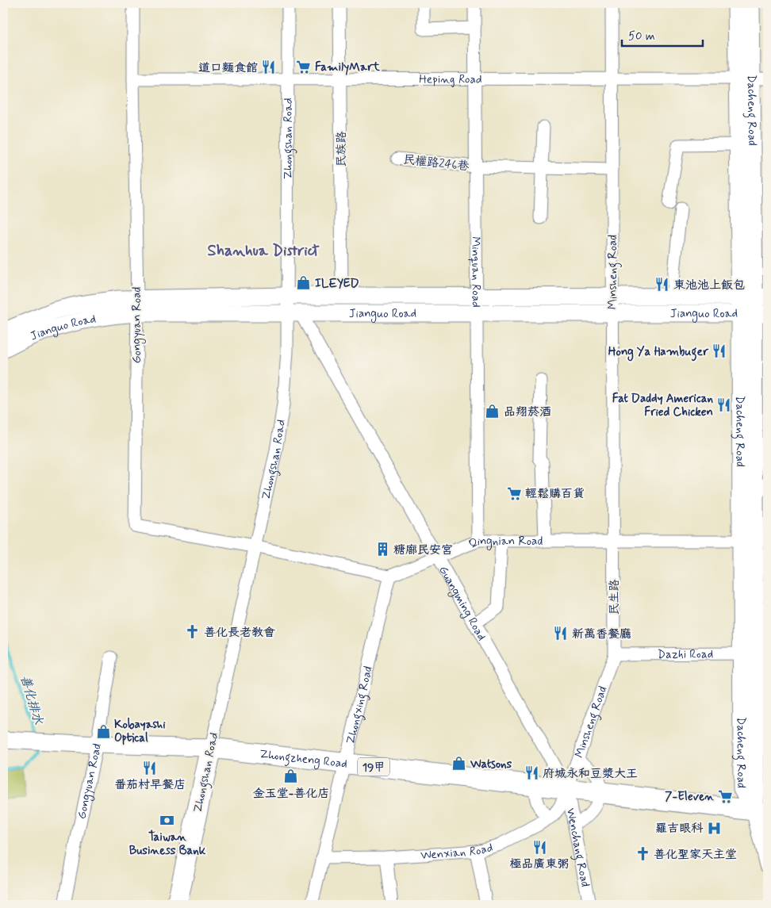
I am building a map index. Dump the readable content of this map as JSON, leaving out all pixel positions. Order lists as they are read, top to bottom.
{
  "streets": {
    "main road": ["Zhongshan Road", "Zhongzheng Road", "19甲"],
    "street": [
      "Heping Road",
      "Dacheng Road",
      "民族路",
      "民權路246巷",
      "Minquan Road",
      "Minsheng Road",
      "Jianguo Road",
      "Gongyuan Road",
      "Qingnian Road",
      "民生路",
      "Guangming Road",
      "Dazhi Road",
      "Zhongxing Road",
      "Wenchang Road",
      "Wenxian Road"
    ]
  },
  "crossings": [
    ["Heping Road", "Dacheng Road"],
    ["Heping Road", "Zhongshan Road"],
    ["Heping Road", "民族路"],
    ["Heping Road", "Minquan Road"],
    ["Heping Road", "Minsheng Road"],
    ["Heping Road", "Gongyuan Road"],
    ["Dacheng Road", "Jianguo Road"],
    ["Dacheng Road", "Qingnian Road"],
    ["Dacheng Road", "Dazhi Road"],
    ["Dacheng Road", "Zhongzheng Road"],
    ["Zhongshan Road", "Jianguo Road"],
    ["Zhongshan Road", "Gongyuan Road"],
    ["Zhongshan Road", "Guangming Road"],
    ["Zhongshan Road", "Zhongzheng Road"],
    ["民族路", "Jianguo Road"],
    ["民權路246巷", "Minquan Road"],
    ["民權路246巷", "Minsheng Road"],
    ["Minquan Road", "Jianguo Road"],
    ["Minquan Road", "Qingnian Road"],
    ["Minsheng Road", "Jianguo Road"],
    ["Minsheng Road", "Qingnian Road"],
    ["Minsheng Road", "民生路"],
    ["Minsheng Road", "Guangming Road"],
    ["Minsheng Road", "Dazhi Road"],
    ["Minsheng Road", "Zhongzheng Road"],
    ["Minsheng Road", "Wenchang Road"],
    ["Minsheng Road", "Wenxian Road"],
    ["Jianguo Road", "Gongyuan Road"],
    ["Jianguo Road", "Guangming Road"],
    ["Gongyuan Road", "Zhongzheng Road"],
    ["Qingnian Road", "民生路"],
    ["Qingnian Road", "Guangming Road"],
    ["Qingnian Road", "Zhongxing Road"],
    ["民生路", "Dazhi Road"],
    ["Guangming Road", "Zhongzheng Road"],
    ["Guangming Road", "Wenchang Road"],
    ["Guangming Road", "Wenxian Road"],
    ["Zhongxing Road", "Zhongzheng Road"],
    ["Zhongxing Road", "Wenxian Road"],
    ["Zhongzheng Road", "Wenchang Road"],
    ["Zhongzheng Road", "Wenxian Road"],
    ["Wenchang Road", "Wenxian Road"]
  ],
  "districts": ["Shanhua District"],
  "water": ["善化排水"],
  "places": {
    "supermarket": ["FamilyMart", "輕鬆購百貨", "7-Eleven"],
    "restaurant": [
      "道口麵食館",
      "東池池上飯包",
      "Hong Ya Hambuger",
      "Fat Daddy American Fried Chicken",
      "新萬香餐廳",
      "番茄村早餐店",
      "府城永和豆漿大王",
      "極品廣東粥"
    ],
    "shop": [
      "ILEYED",
      "品翔菸酒",
      "Kobayashi Optical",
      "Watsons",
      "金玉堂-善化店"
    ],
    "building": ["糖廍民安宮"],
    "church": ["善化長老教會", "善化聖家天主堂"],
    "bank": ["Taiwan Business Bank"],
    "hospital": ["羅吉眼科"]
  },
  "scale_bar": "50 m"
}
